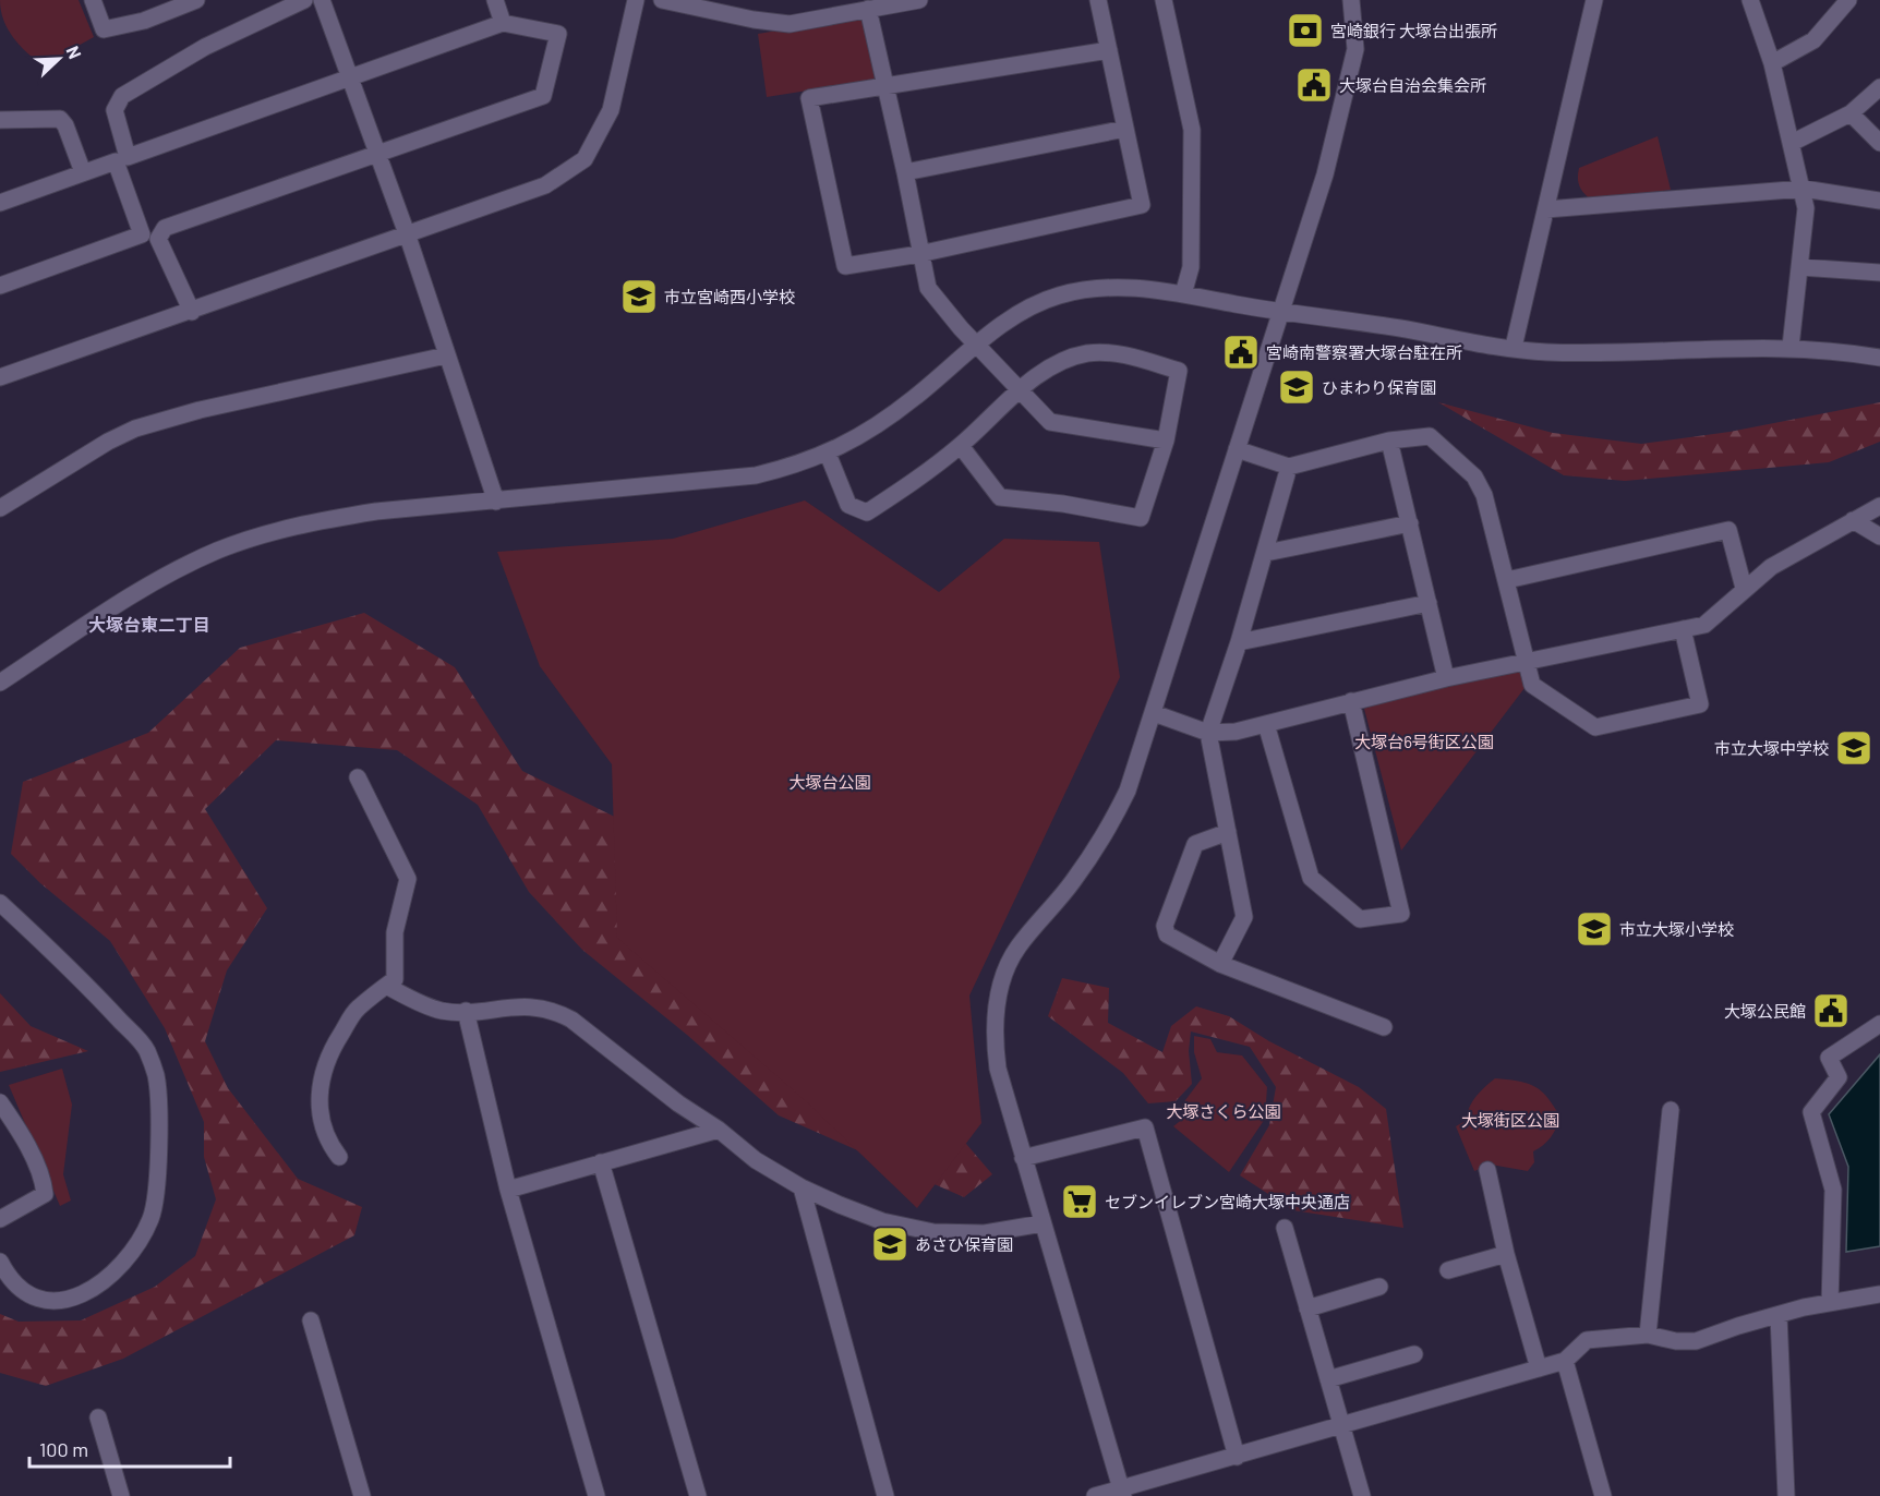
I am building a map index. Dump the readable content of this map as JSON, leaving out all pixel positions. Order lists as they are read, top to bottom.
{
  "districts": ["大塚台東二丁目"],
  "parks": [
    "大塚台6号街区公園",
    "大塚台公園",
    "大塚さくら公園",
    "大塚街区公園"
  ],
  "places": {
    "bank": ["宮崎銀行 大塚台出張所"],
    "public building": ["大塚台自治会集会所", "宮崎南警察署大塚台駐在所", "大塚公民館"],
    "school or university": [
      "市立宮崎西小学校",
      "ひまわり保育園",
      "市立大塚中学校",
      "市立大塚小学校",
      "あさひ保育園"
    ],
    "supermarket": ["セブンイレブン宮崎大塚中央通店"]
  },
  "scale_bar": "100 m",
  "north": "top right"
}
